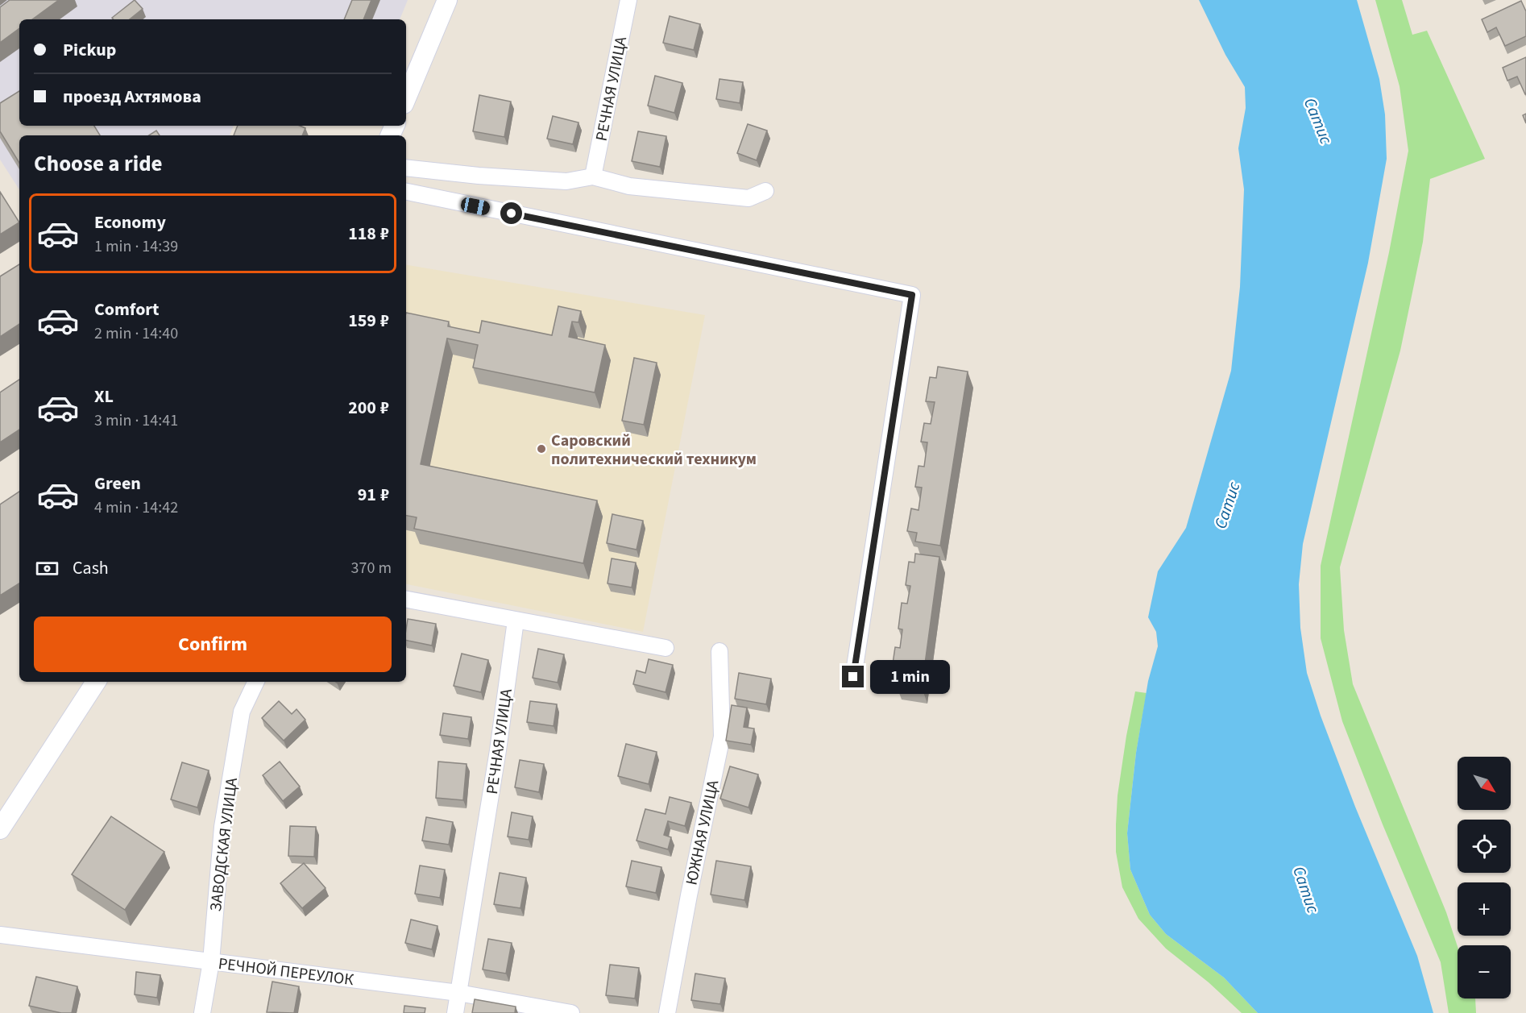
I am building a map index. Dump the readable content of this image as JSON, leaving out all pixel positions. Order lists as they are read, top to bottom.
{
  "streets": {
    "street": [
      "РЕЧНАЯ УЛИЦА",
      "ЮЖНАЯ УЛИЦА",
      "ЗАВОДСКАЯ УЛИЦА",
      "РЕЧНОЙ ПЕРЕУЛОК"
    ]
  },
  "crossings": [
    ["РЕЧНАЯ УЛИЦА", "РЕЧНОЙ ПЕРЕУЛОК"],
    ["ЗАВОДСКАЯ УЛИЦА", "РЕЧНОЙ ПЕРЕУЛОК"]
  ],
  "water": ["Сатис"],
  "places": ["Саровский политехнический техникум"],
  "north": "bottom right",
  "page": {
    "banner": ["Pickup", "проезд Ахтямова"],
    "heading": "Choose a ride",
    "list": [
      {
        "name": "Economy",
        "note": "1 min · 14:39",
        "value": "118 ₽"
      },
      {
        "name": "Comfort",
        "note": "2 min · 14:40",
        "value": "159 ₽"
      },
      {
        "name": "XL",
        "note": "3 min · 14:41",
        "value": "200 ₽"
      },
      {
        "name": "Green",
        "note": "4 min · 14:42",
        "value": "91 ₽"
      }
    ],
    "pay": ["Cash", "370 m"],
    "buttons": "Confirm",
    "bubble": "1 min",
    "map_buttons": ["+", "−"]
  }
}
